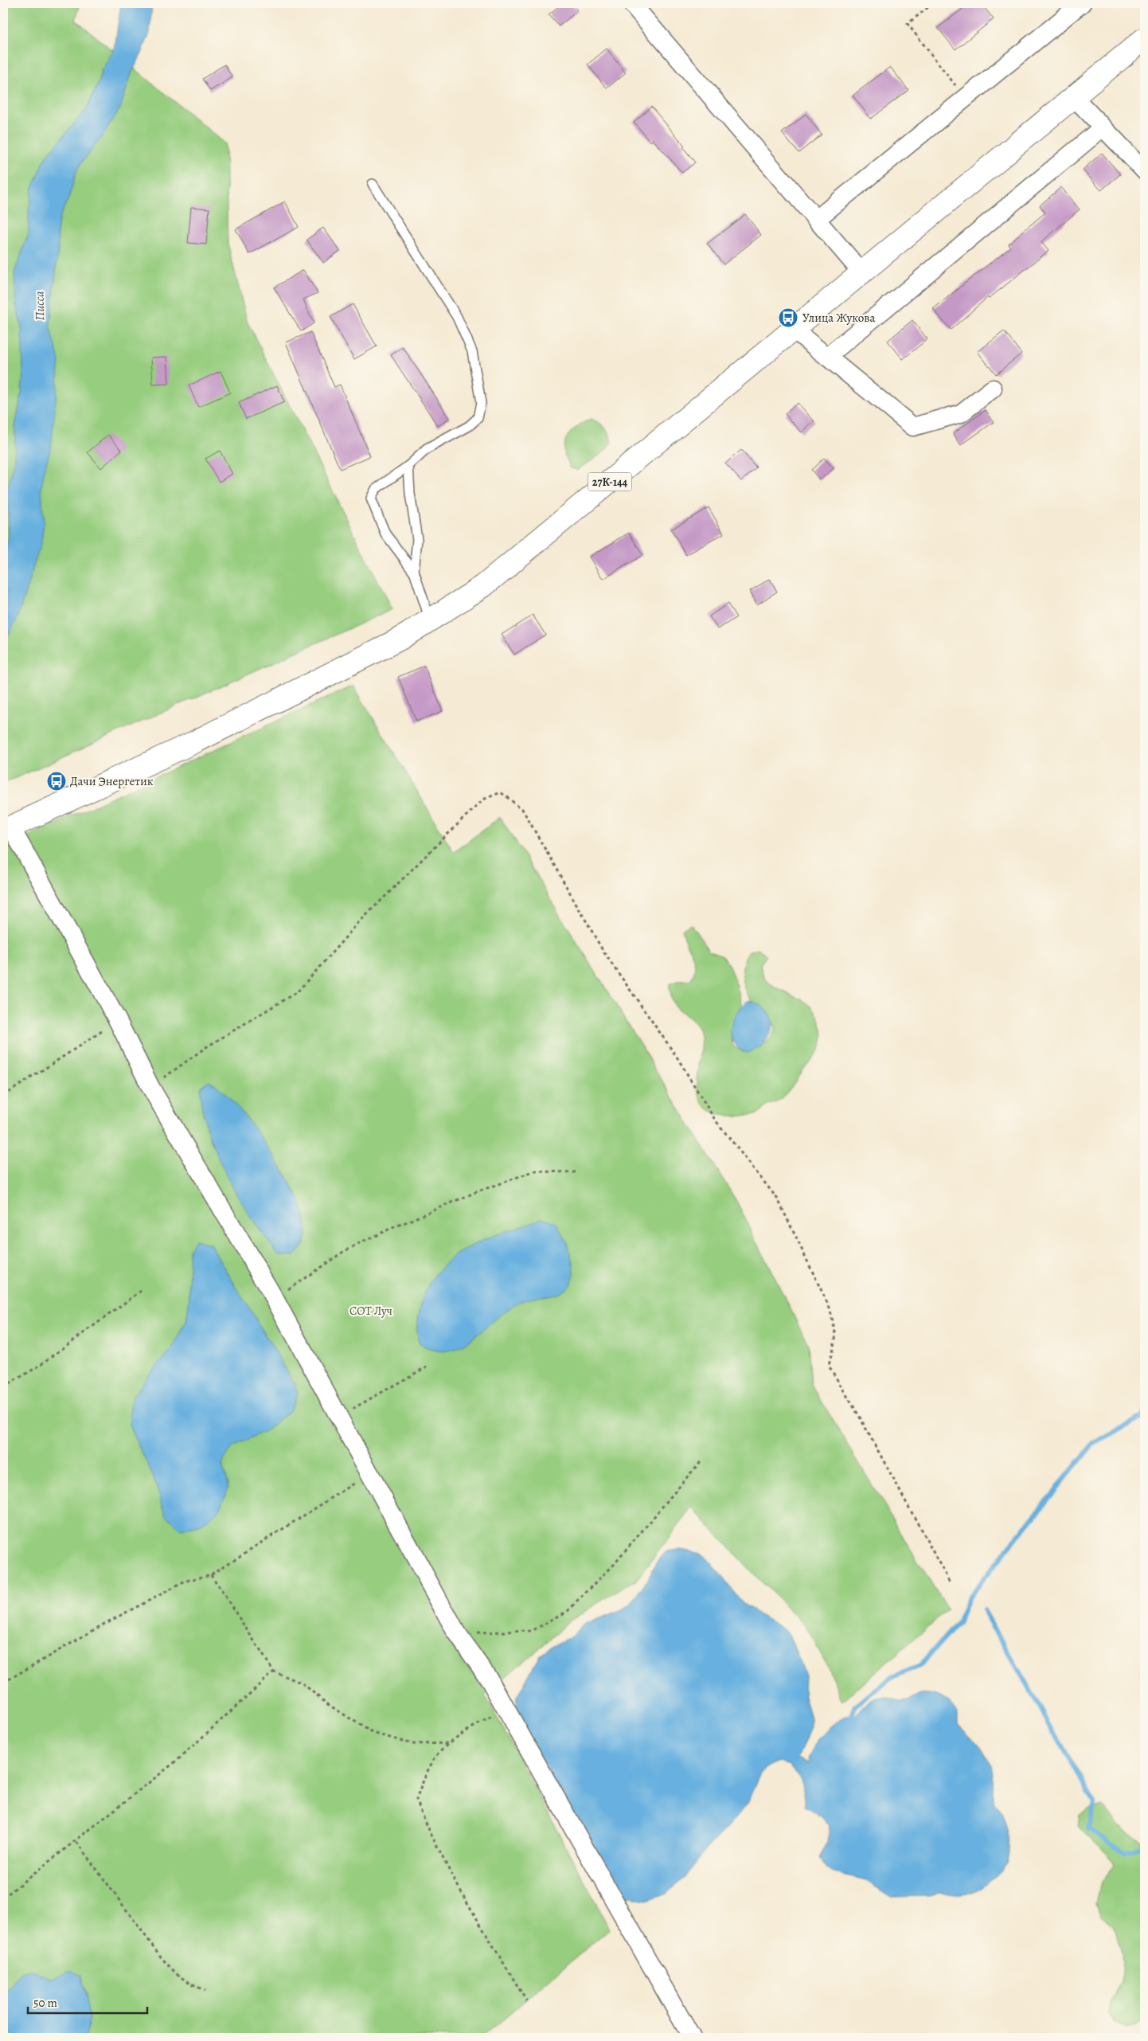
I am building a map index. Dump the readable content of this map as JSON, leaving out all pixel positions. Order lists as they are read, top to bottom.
{
  "streets": {
    "main road": ["27К-144"]
  },
  "water": ["Писса"],
  "parks": ["СОТ Луч"],
  "places": {
    "bus stop": ["Улица Жукова", "Дачи Энергетик"]
  },
  "scale_bar": "50 m"
}
